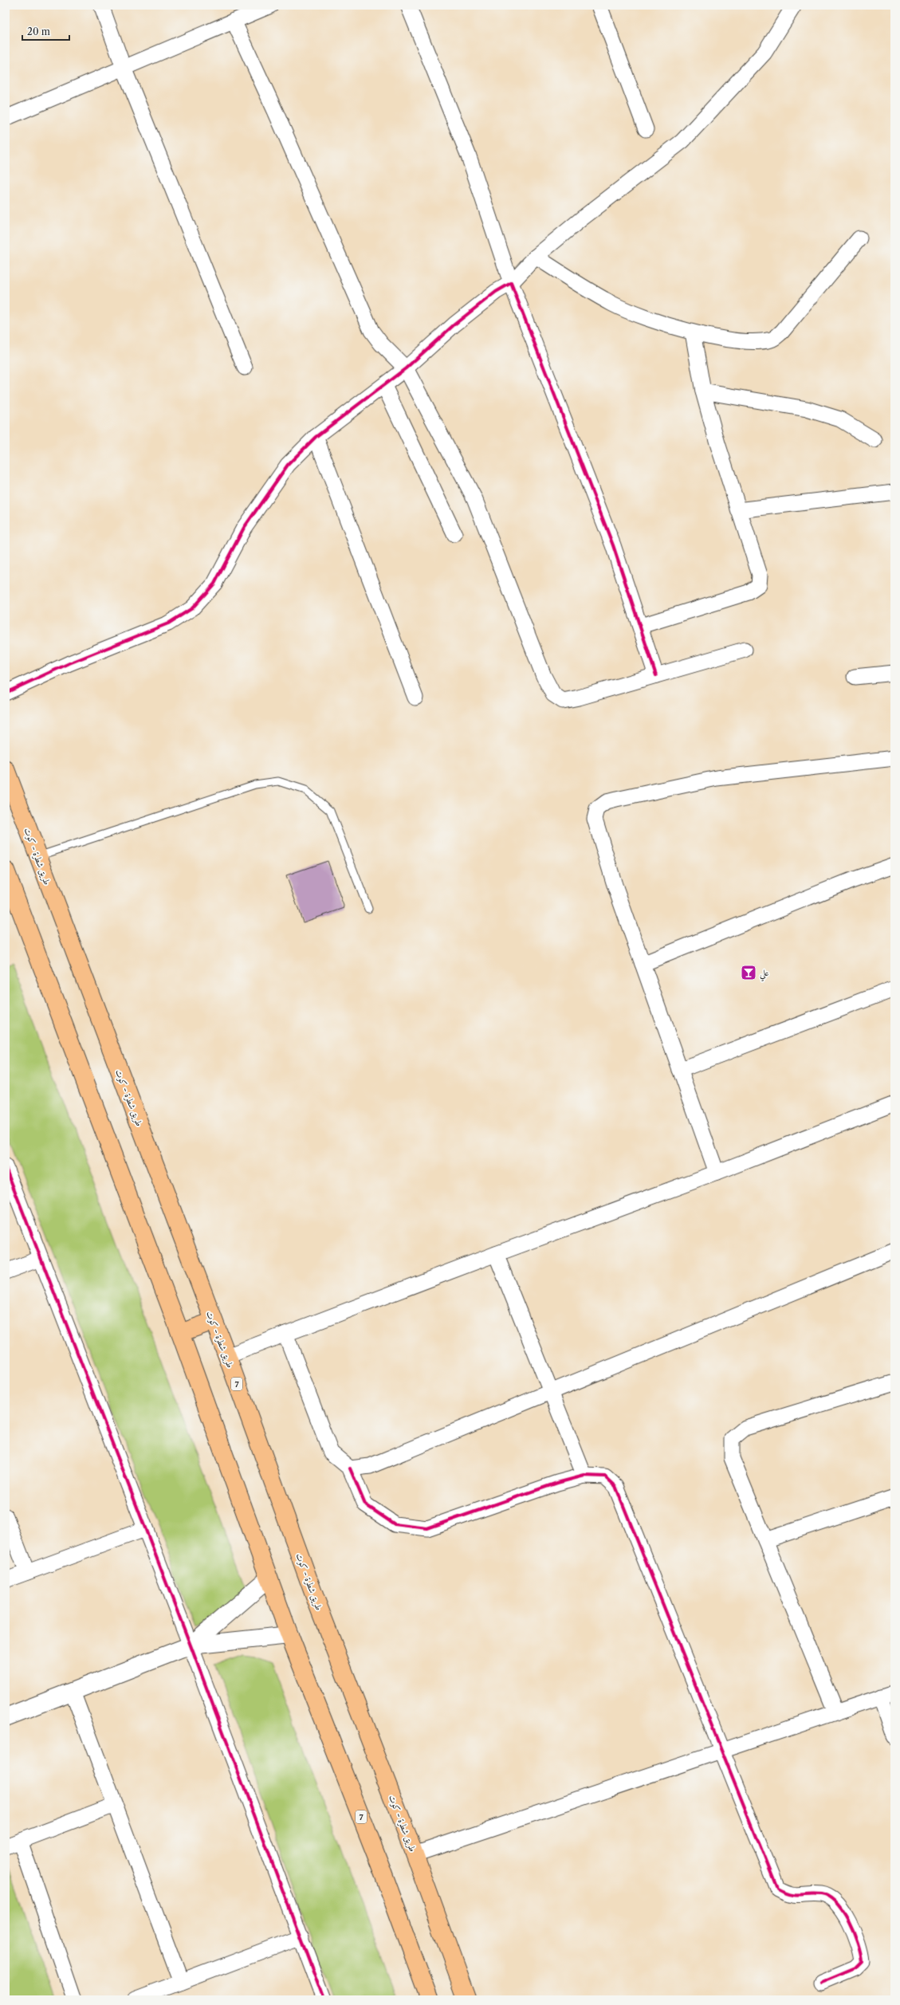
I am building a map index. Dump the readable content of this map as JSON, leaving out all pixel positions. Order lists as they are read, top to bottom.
{
  "streets": {
    "highway": ["طريق شطرة - كوت", "7"]
  },
  "places": {
    "bar": ["علي"]
  },
  "scale_bar": "20 m"
}
